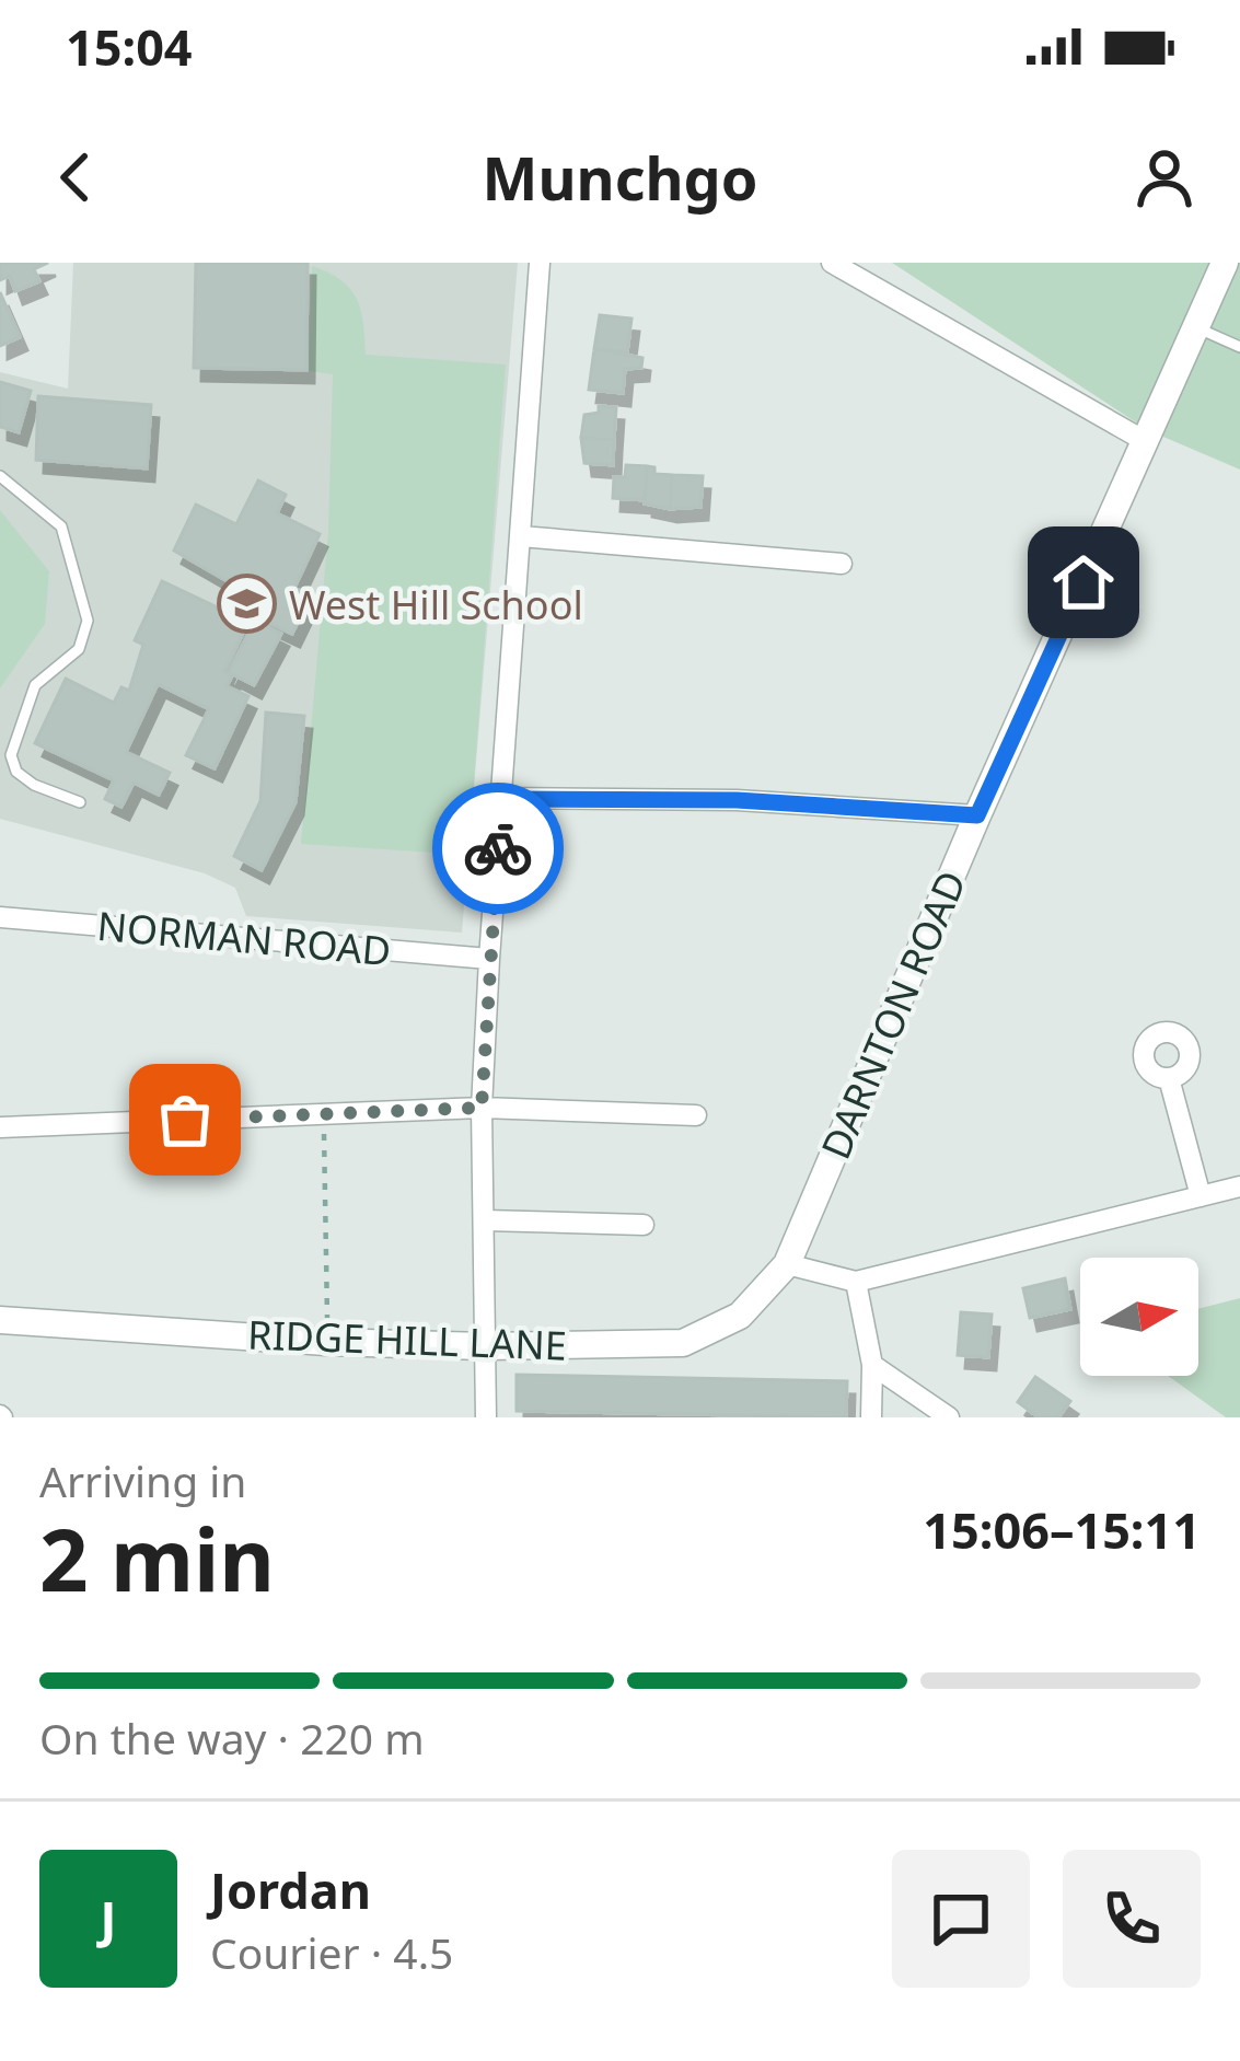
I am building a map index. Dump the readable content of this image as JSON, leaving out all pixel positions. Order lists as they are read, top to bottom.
{
  "streets": {
    "street": ["NORMAN ROAD", "DARNTON ROAD", "RIDGE HILL LANE"]
  },
  "crossings": [
    ["DARNTON ROAD", "RIDGE HILL LANE"]
  ],
  "places": {
    "school or university": ["West Hill School"]
  },
  "north": "right",
  "page": {
    "status": "15:04",
    "header": "Munchgo",
    "heading": ["2 min", "Arriving in", "15:06–15:11"],
    "panel": ["Jordan", "Courier · 4.5"],
    "bar": "On the way · 220 m",
    "round": "J"
  }
}
